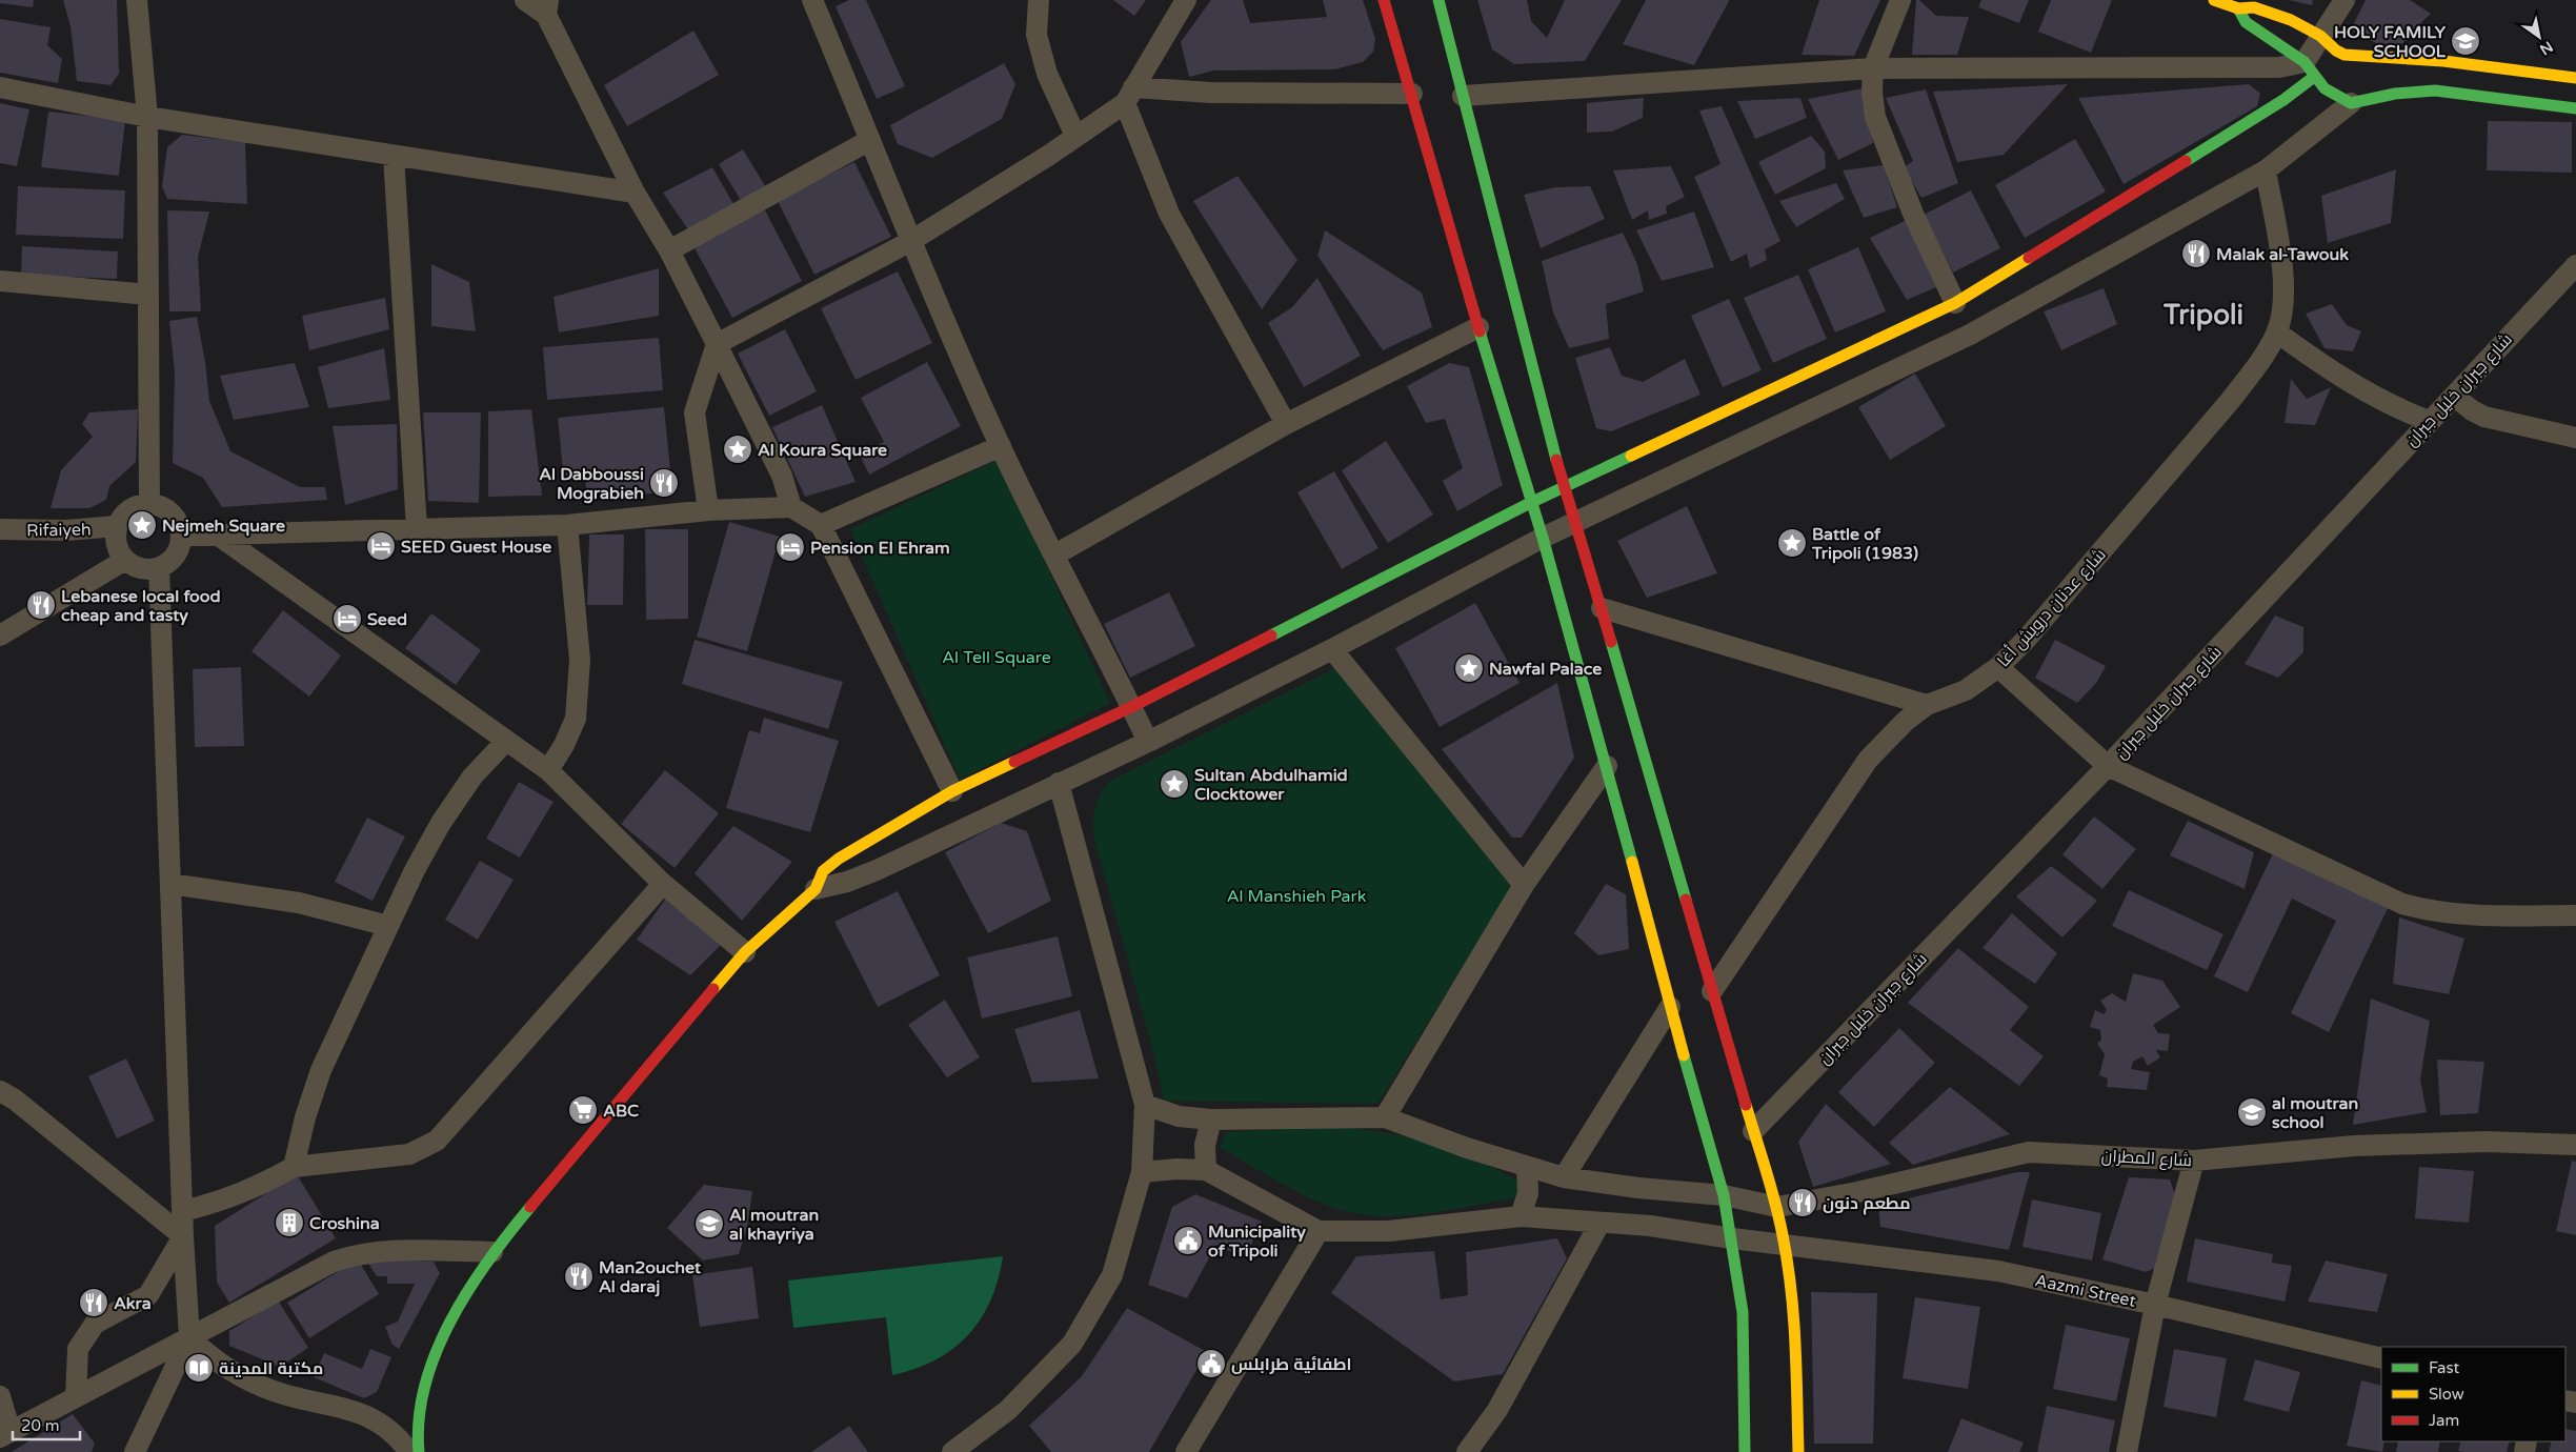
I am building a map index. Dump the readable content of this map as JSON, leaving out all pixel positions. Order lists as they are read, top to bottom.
{
  "streets": {
    "street": [
      "شارع جبران خليل جبران",
      "Rifaiyeh",
      "شارع عدنان درويش أغا",
      "شارع المطران",
      "Aazmi Street"
    ]
  },
  "districts": ["Tripoli"],
  "parks": ["Al Tell Square", "Al Manshieh Park"],
  "places": {
    "school or university": ["HOLY FAMILY SCHOOL", "al moutran school", "Al moutran al khayriya"],
    "restaurant": [
      "Malak al-Tawouk",
      "Al Dabboussi Mograbieh",
      "Lebanese local food cheap and tasty",
      "مطعم دنون",
      "Man2ouchet Al daraj",
      "Akra"
    ],
    "place": [
      "Al Koura Square",
      "Nejmeh Square",
      "Battle of Tripoli (1983)",
      "Nawfal Palace",
      "Sultan Abdulhamid Clocktower"
    ],
    "hotel": ["SEED Guest House", "Pension El Ehram", "Seed"],
    "supermarket": ["ABC"],
    "building": ["Croshina"],
    "public building": ["Municipality of Tripoli", "اطفائية طرابلس"],
    "library": ["مكتبة المدينة"]
  },
  "legend": ["Fast", "Slow", "Jam"],
  "scale_bar": "20 m",
  "north": "bottom right"
}
